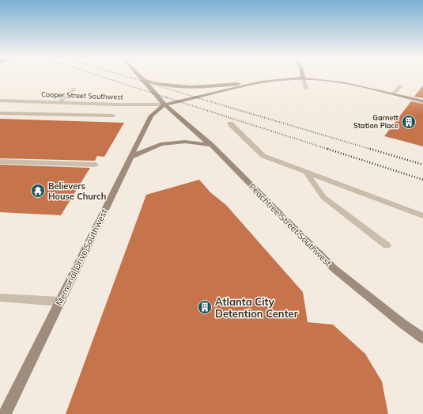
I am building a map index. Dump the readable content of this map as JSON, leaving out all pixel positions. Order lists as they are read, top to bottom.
{
  "streets": {
    "main road": ["Peachtree Street Southwest", "Memorial Drive Southwest"],
    "street": ["Cooper Street Southwest"]
  },
  "crossings": [
    ["Cooper Street Southwest", "Peachtree Street Southwest"],
    ["Cooper Street Southwest", "Memorial Drive Southwest"],
    ["Peachtree Street Southwest", "Memorial Drive Southwest"]
  ],
  "places": {
    "building": ["Garnett Station Place", "Atlanta City Detention Center"],
    "temple": ["Believers House Church"]
  }
}
